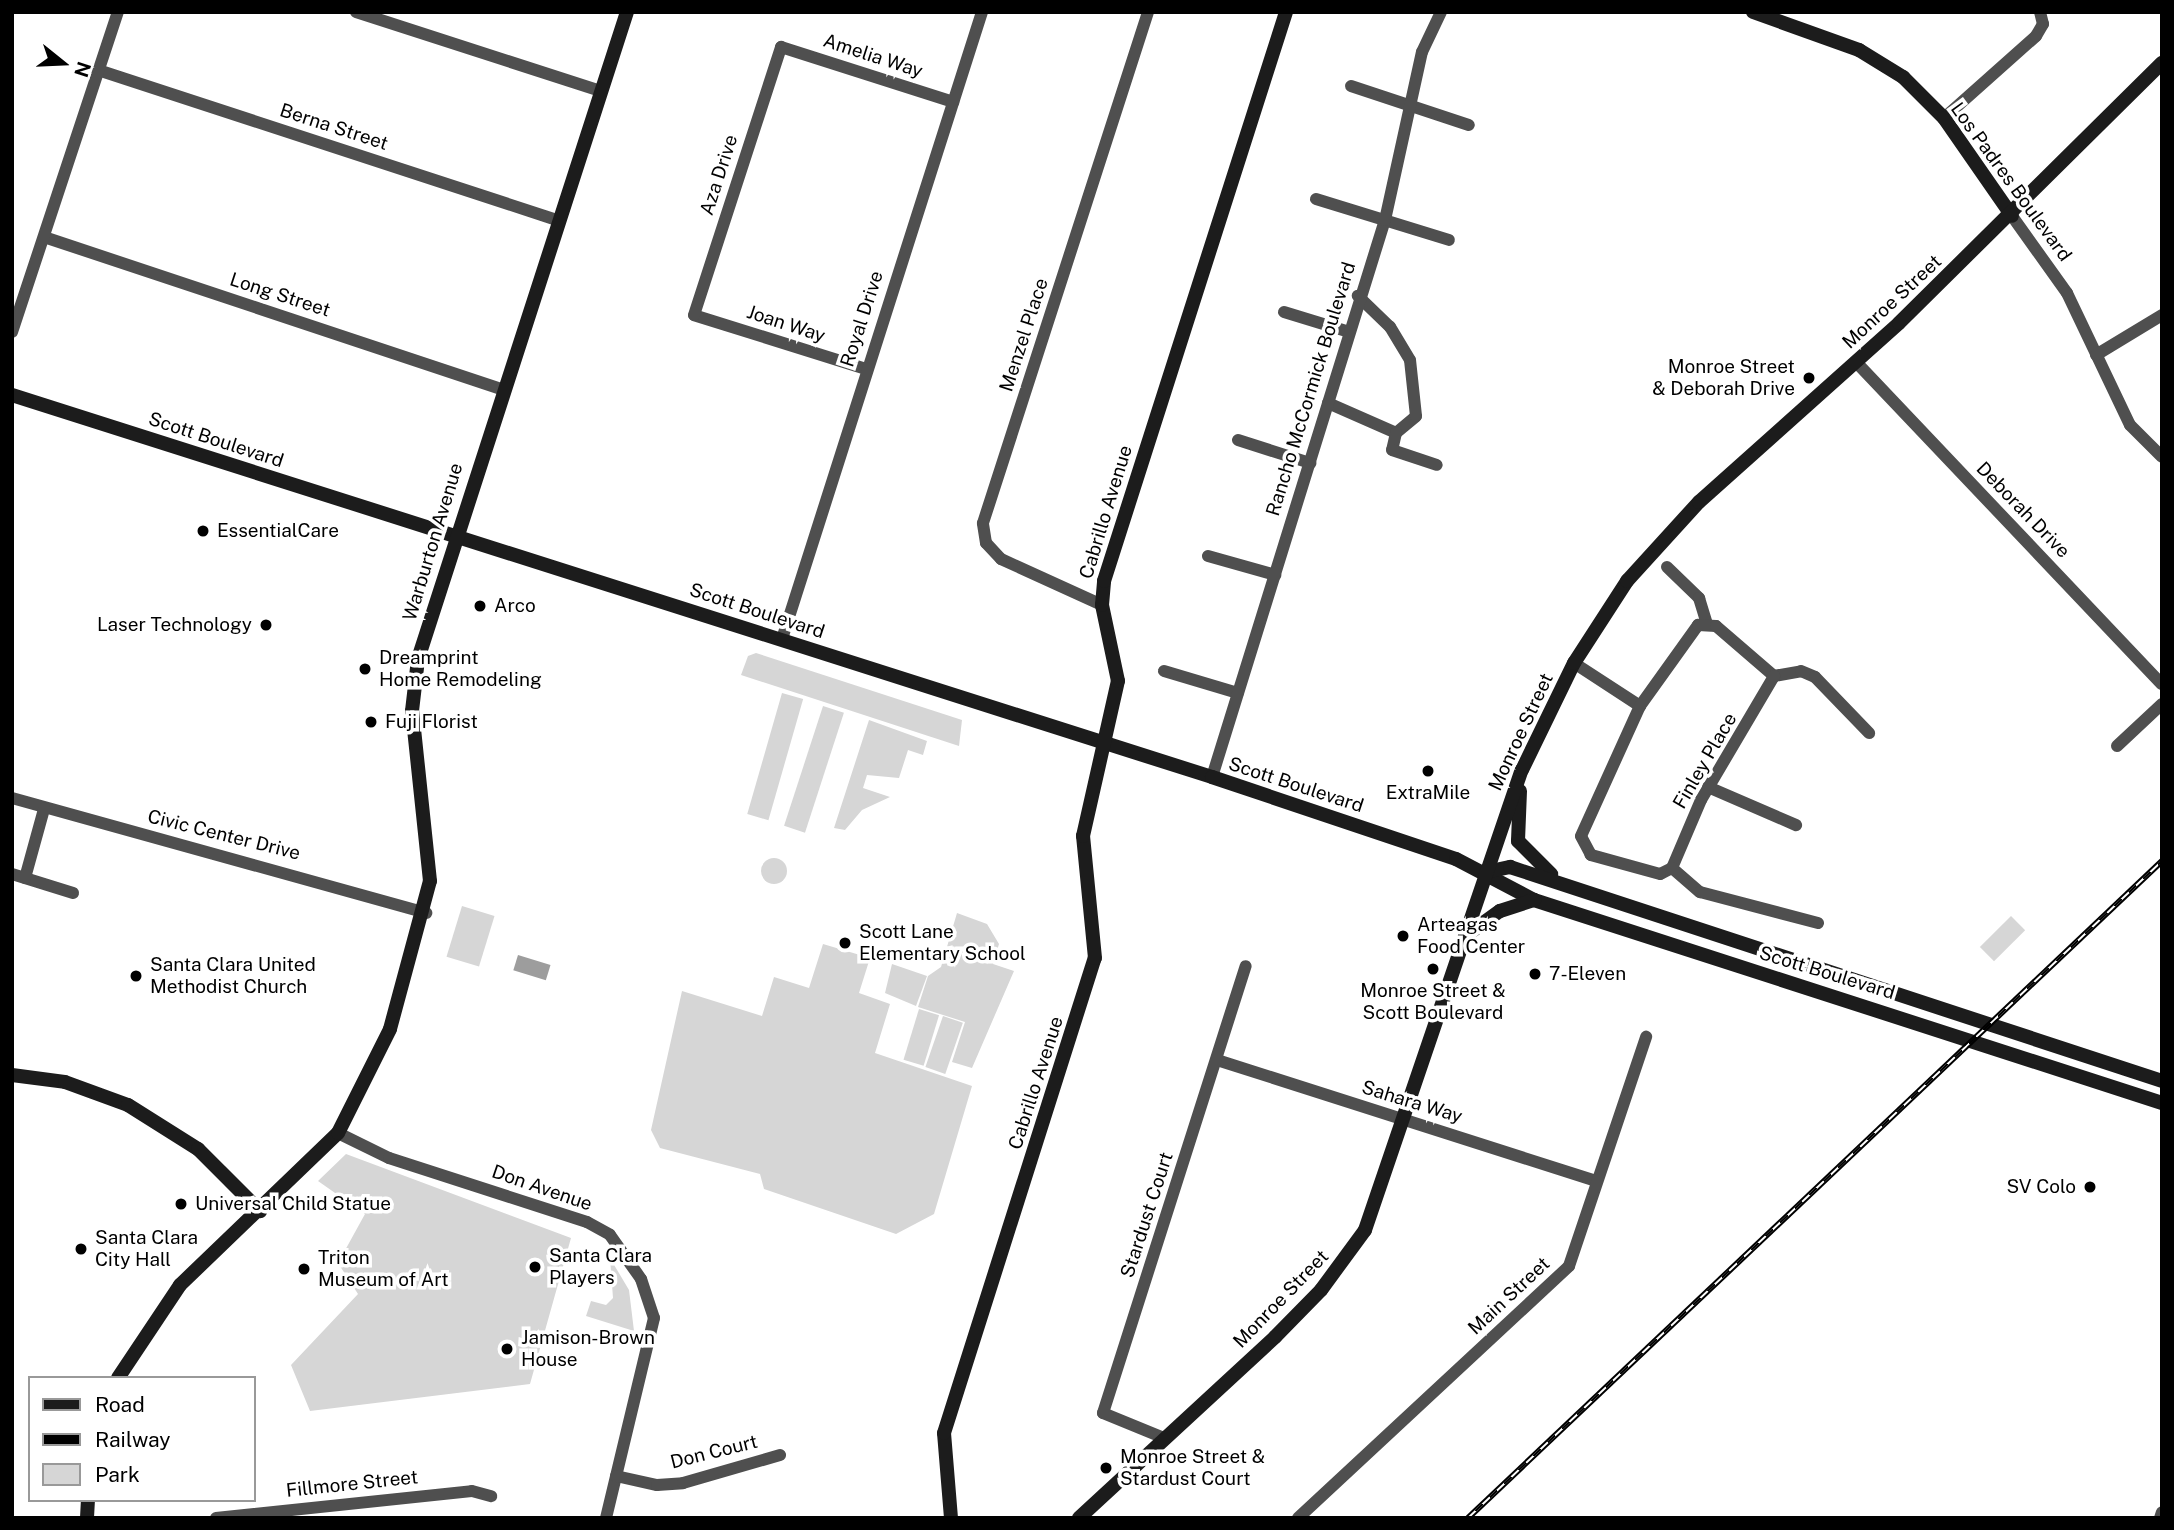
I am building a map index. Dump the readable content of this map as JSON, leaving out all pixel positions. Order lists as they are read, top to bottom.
{
  "streets": {
    "main road": [
      "Los Padres Boulevard",
      "Monroe Street",
      "Scott Boulevard",
      "Cabrillo Avenue",
      "Warburton Avenue"
    ],
    "street": [
      "Amelia Way",
      "Berna Street",
      "Aza Drive",
      "Long Street",
      "Royal Drive",
      "Joan Way",
      "Menzel Place",
      "Rancho McCormick Boulevard",
      "Deborah Drive",
      "Finley Place",
      "Civic Center Drive",
      "Sahara Way",
      "Don Avenue",
      "Stardust Court",
      "Main Street",
      "Don Court",
      "Fillmore Street"
    ]
  },
  "crossings": [
    ["Amelia Way", "Aza Drive"],
    ["Amelia Way", "Royal Drive"],
    ["Berna Street", "Warburton Avenue"],
    ["Aza Drive", "Joan Way"],
    ["Los Padres Boulevard", "Monroe Street"],
    ["Long Street", "Warburton Avenue"],
    ["Monroe Street", "Scott Boulevard"],
    ["Monroe Street", "Deborah Drive"],
    ["Monroe Street", "Sahara Way"],
    ["Monroe Street", "Stardust Court"],
    ["Royal Drive", "Joan Way"],
    ["Royal Drive", "Scott Boulevard"],
    ["Menzel Place", "Cabrillo Avenue"],
    ["Rancho McCormick Boulevard", "Scott Boulevard"],
    ["Scott Boulevard", "Cabrillo Avenue"],
    ["Scott Boulevard", "Warburton Avenue"],
    ["Warburton Avenue", "Civic Center Drive"],
    ["Warburton Avenue", "Don Avenue"],
    ["Sahara Way", "Stardust Court"],
    ["Sahara Way", "Main Street"],
    ["Don Avenue", "Don Court"]
  ],
  "places": [
    "Monroe Street & Deborah Drive",
    "EssentialCare",
    "Arco",
    "Laser Technology",
    "Dreamprint Home Remodeling",
    "Fuji Florist",
    "ExtraMile",
    "Arteagas Food Center",
    "Scott Lane Elementary School",
    "Monroe Street & Scott Boulevard",
    "7-Eleven",
    "Santa Clara United Methodist Church",
    "SV Colo",
    "Universal Child Statue",
    "Santa Clara City Hall",
    "Santa Clara Players",
    "Triton Museum of Art",
    "Jamison-Brown House",
    "Monroe Street & Stardust Court"
  ],
  "legend": ["Road", "Railway", "Park"],
  "north": "right"
}
